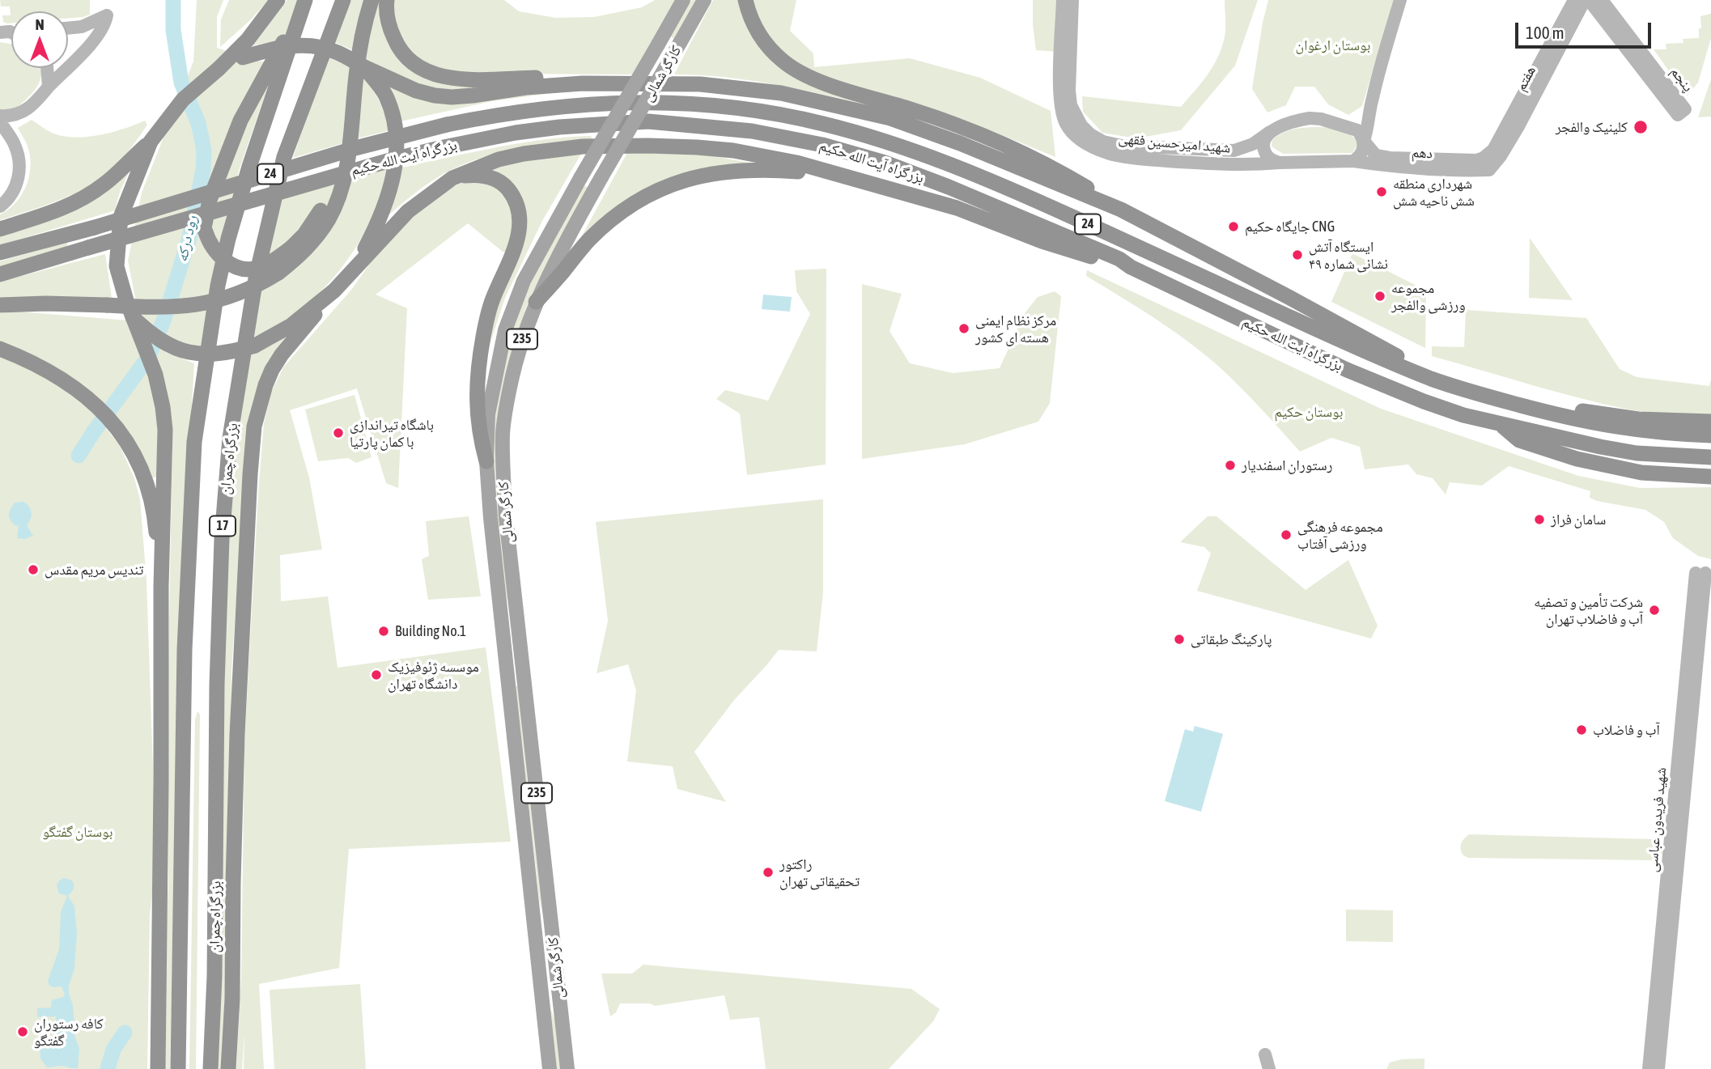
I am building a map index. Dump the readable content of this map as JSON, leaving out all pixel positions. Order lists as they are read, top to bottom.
{
  "streets": {
    "highway": [
      "بزرگراه آیت الله حکیم",
      "24",
      "بزرگراه چمران",
      "17"
    ],
    "main road": ["کارگر شمالی", "235"],
    "street": [
      "هفتم",
      "پنجم",
      "شهید امیرحسین فقهی",
      "دهم",
      "شهید فریدون عباسی"
    ]
  },
  "crossings": [
    ["هفتم", "دهم"],
    ["شهید امیرحسین فقهی", "دهم"]
  ],
  "water": ["رود درکه"],
  "parks": ["بوستان ارغوان", "بوستان حکیم", "بوستان گفتگو"],
  "places": [
    "کلینیک والفجر",
    "شهرداری منطقه شش ناحیه شش",
    "جایگاه حکیم CNG",
    "ایستگاه آتش نشانی شماره ۴۹",
    "مجموعه ورزشی والفجر",
    "مرکز نظام ایمنی هسته ای کشور",
    "باشگاه تیراندازی با کمان پارتیا",
    "رستوران اسفندیار",
    "سامان فراز",
    "مجموعه فرهنگی ورزشی آفتاب",
    "تندیس مریم مقدس",
    "شركت تأمين و تصفيه آب و فاضلاب تهران",
    "Building No.1",
    "پارکینگ طبقاتی",
    "موسسه ژئوفیزیک دانشگاه تهران",
    "آب و فاضلاب",
    "راکتور تحقیقاتی تهران",
    "کافه رستوران گفتگو"
  ],
  "scale_bar": "100 m",
  "north": "top"
}
